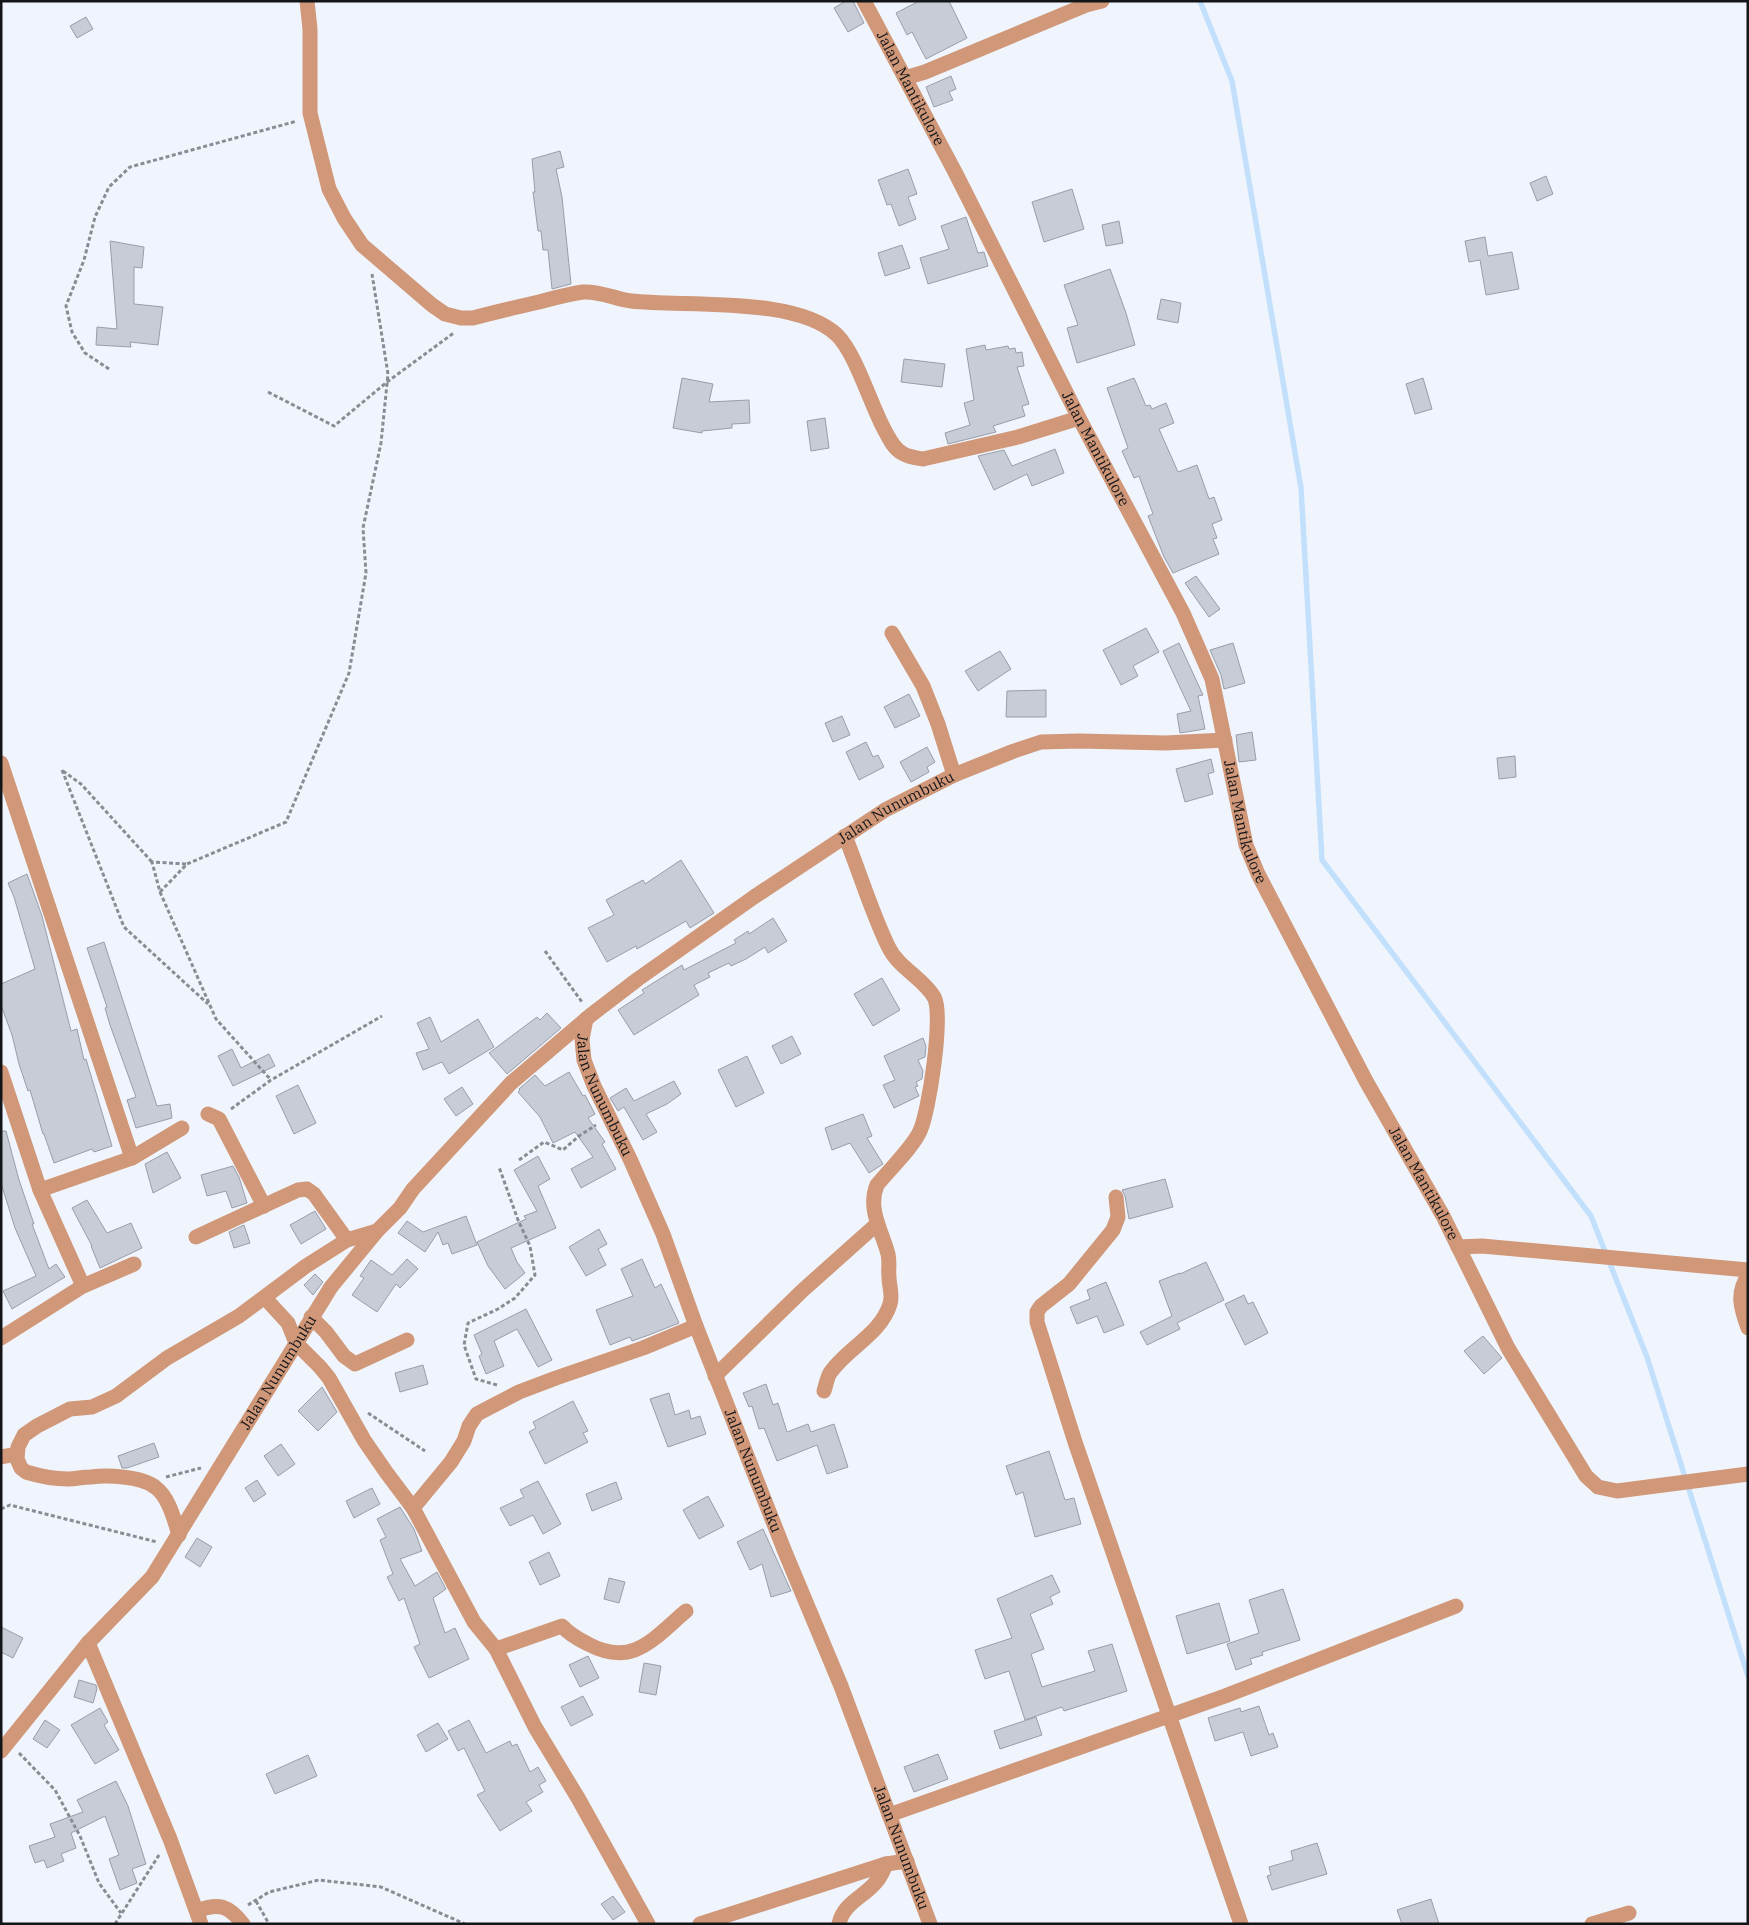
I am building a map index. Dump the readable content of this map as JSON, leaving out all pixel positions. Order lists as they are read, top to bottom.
{
  "streets": {
    "street": ["Jalan Mantikulore", "Jalan Nunumbuku"]
  },
  "crossings": [
    ["Jalan Mantikulore", "Jalan Nunumbuku"]
  ]
}
